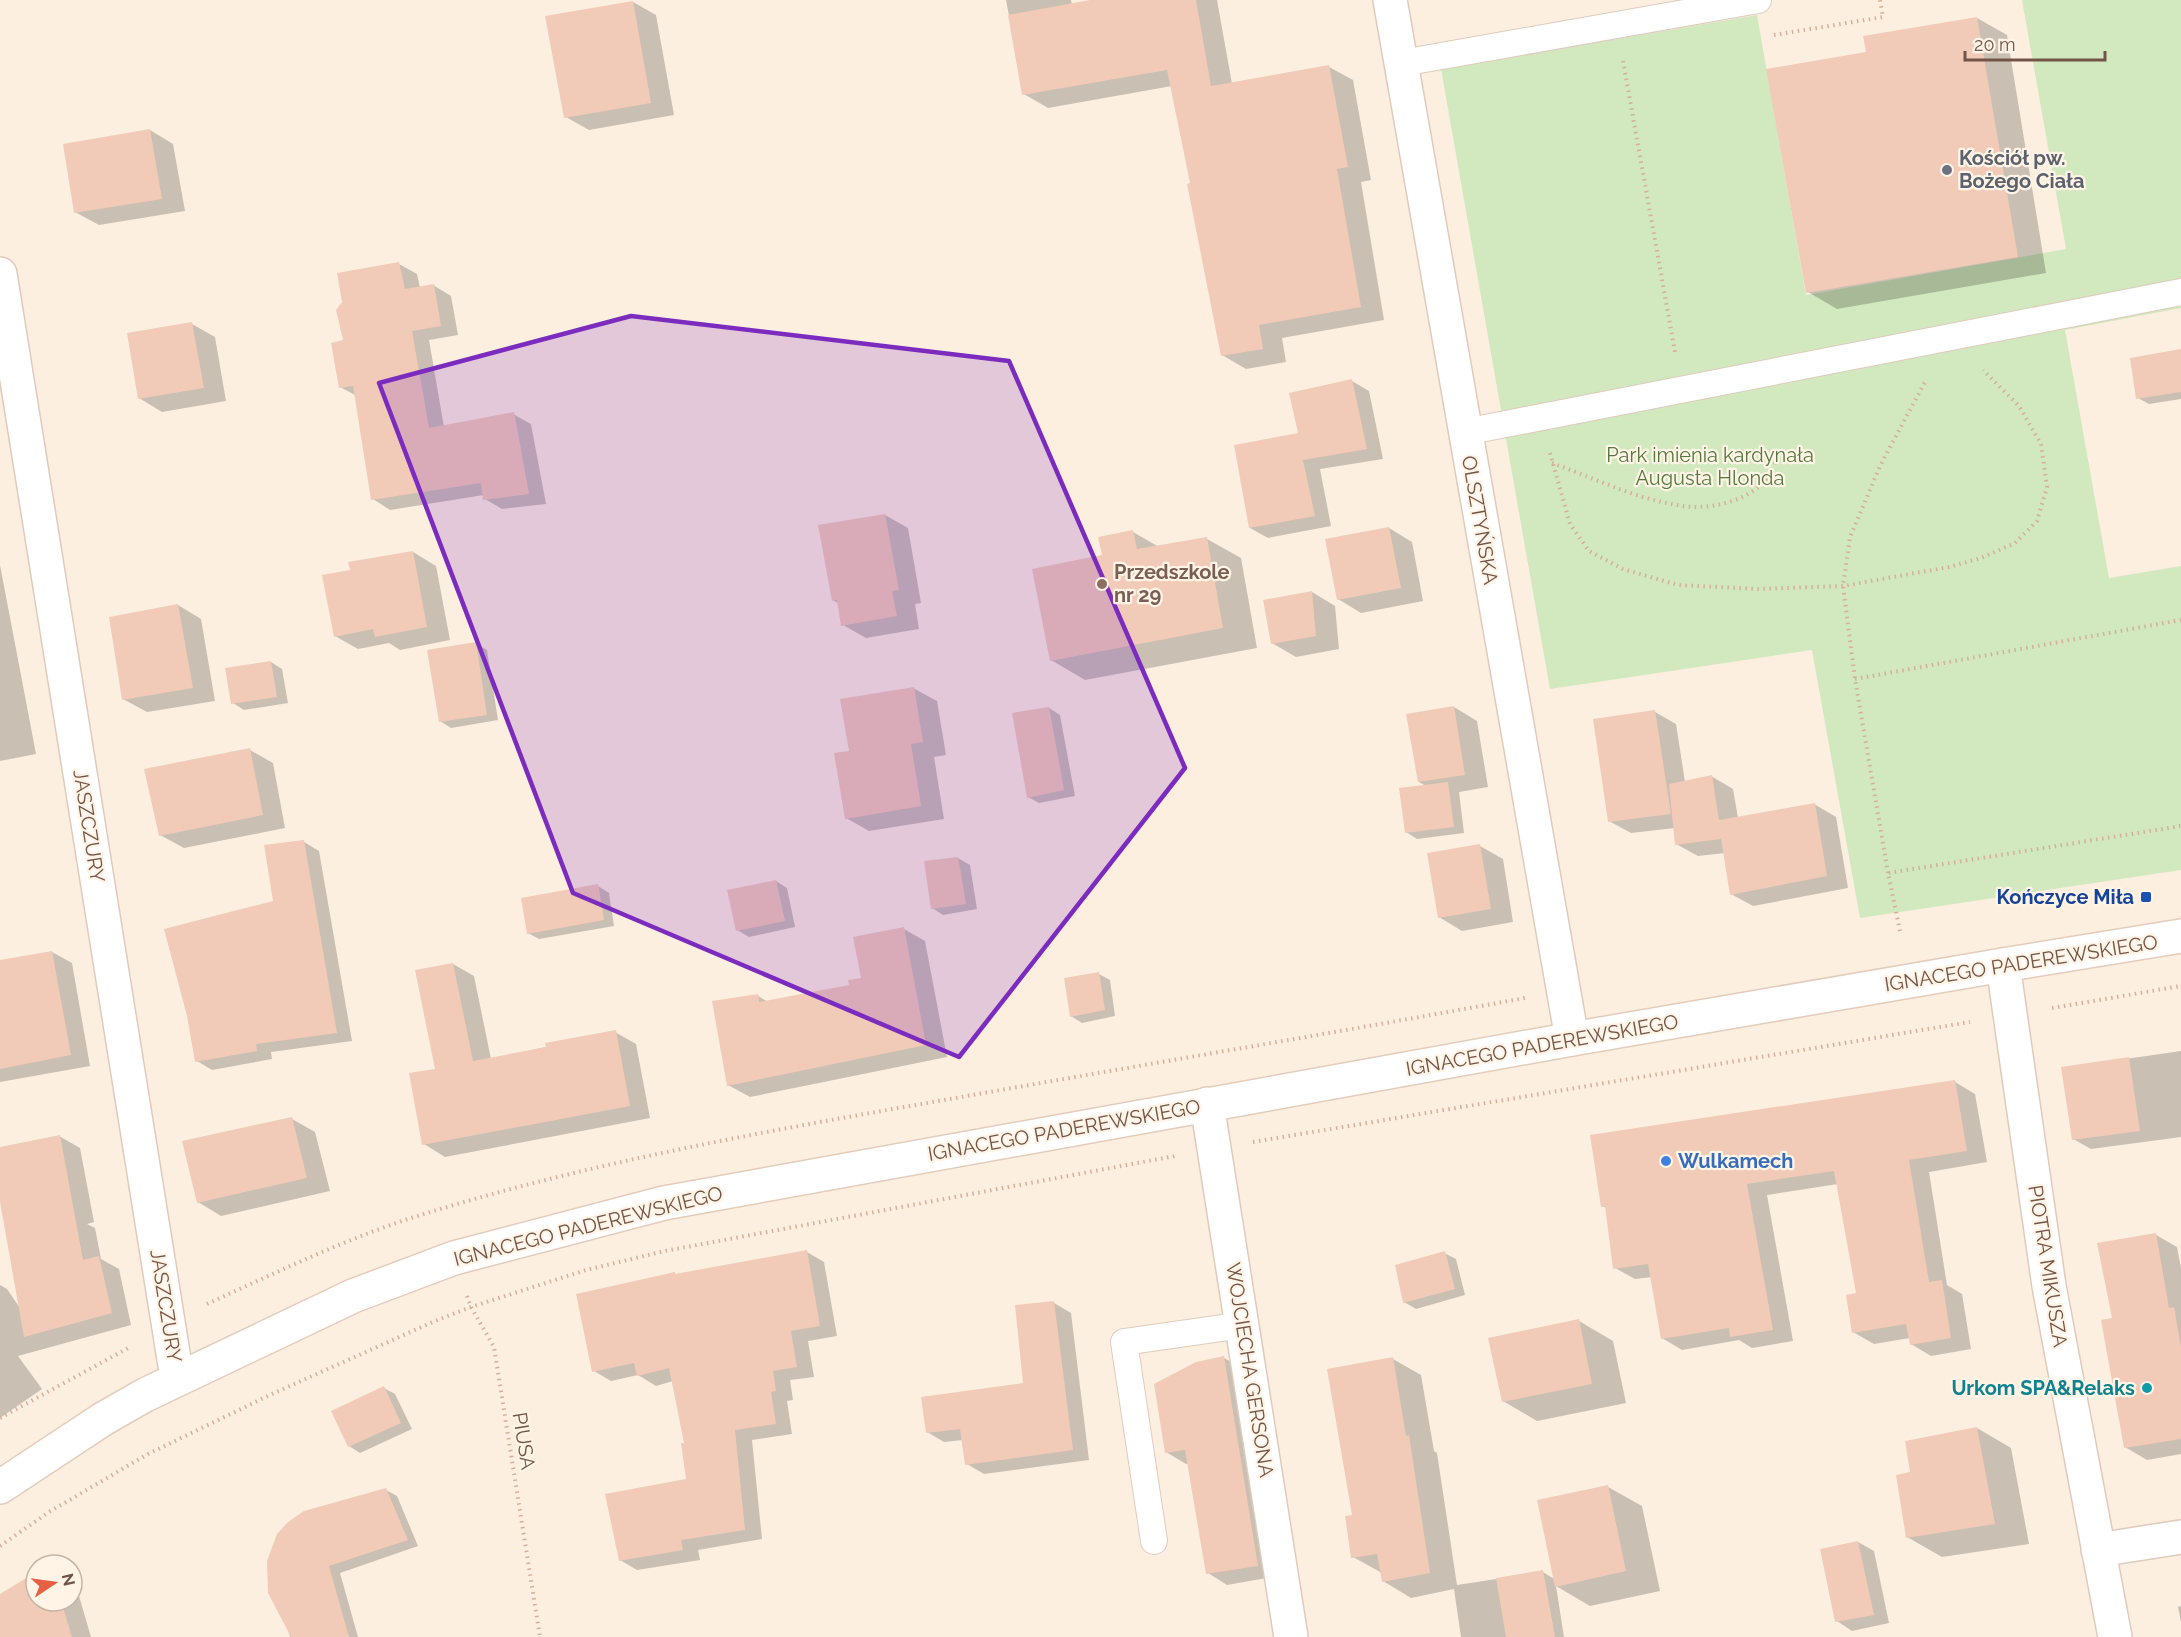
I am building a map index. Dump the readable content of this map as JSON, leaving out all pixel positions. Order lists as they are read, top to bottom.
{
  "streets": {
    "street": [
      "OLSZTYŃSKA",
      "JASZCZURY",
      "IGNACEGO PADEREWSKIEGO",
      "PIOTRA MIKUSZA",
      "WOJCIECHA GERSONA"
    ],
    "path": ["PIUSA"]
  },
  "crossings": [
    ["OLSZTYŃSKA", "IGNACEGO PADEREWSKIEGO"],
    ["JASZCZURY", "IGNACEGO PADEREWSKIEGO"],
    ["IGNACEGO PADEREWSKIEGO", "PIOTRA MIKUSZA"],
    ["IGNACEGO PADEREWSKIEGO", "WOJCIECHA GERSONA"],
    ["IGNACEGO PADEREWSKIEGO", "PIUSA"]
  ],
  "parks": ["Park imienia kardynała Augusta Hlonda"],
  "places": {
    "other": [
      "Kościół pw. Bożego Ciała",
      "Przedszkole nr 29",
      "Wulkamech",
      "Urkom SPA&Relaks"
    ],
    "transit": ["Kończyce Miła"]
  },
  "scale_bar": "20 m",
  "north": "right"
}
